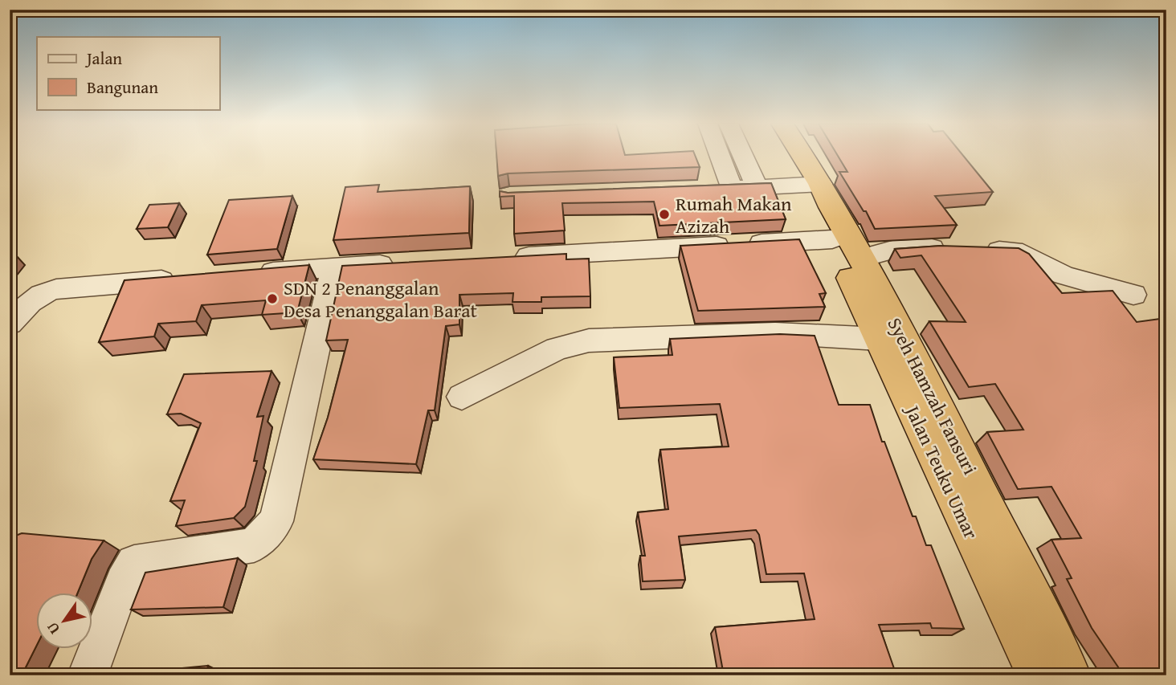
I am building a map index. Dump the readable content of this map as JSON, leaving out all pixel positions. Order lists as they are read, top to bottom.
{
  "streets": {
    "highway": ["Syeh Hamzah Fansuri", "Jalan Teuku Umar"]
  },
  "crossings": [
    ["Syeh Hamzah Fansuri", "Jalan Teuku Umar"]
  ],
  "places": ["Rumah Makan Azizah", "SDN 2 Penanggalan Desa Penanggalan Barat"],
  "legend": ["Jalan", "Bangunan"],
  "north": "bottom left"
}
